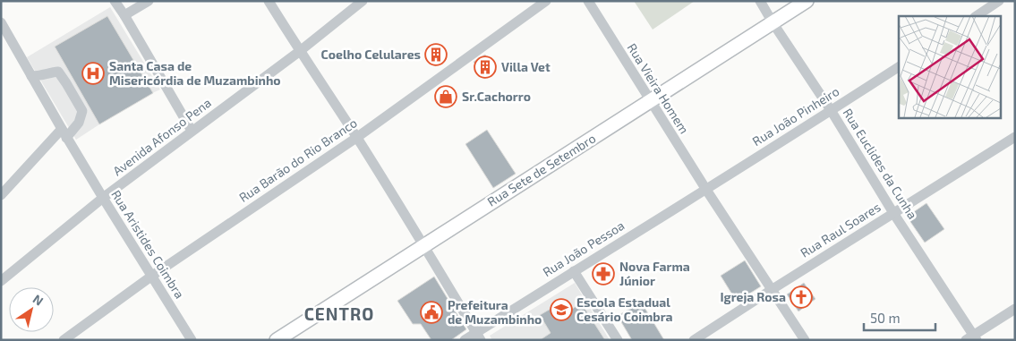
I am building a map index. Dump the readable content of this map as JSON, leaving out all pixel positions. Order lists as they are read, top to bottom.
{
  "streets": {
    "main road": ["Rua Sete de Setembro"],
    "street": [
      "Rua Vieira Homem",
      "Rua João Pinheiro",
      "Avenida Afonso Pena",
      "Rua Barão do Rio Branco",
      "Rua Euclides da Cunha",
      "Rua Raul Soares",
      "Rua Aristides Coimbra",
      "Rua João Pessoa"
    ]
  },
  "crossings": [
    ["Rua Vieira Homem", "Rua João Pinheiro"],
    ["Rua Vieira Homem", "Rua Sete de Setembro"],
    ["Rua Vieira Homem", "Rua Raul Soares"],
    ["Rua Vieira Homem", "Rua João Pessoa"],
    ["Rua João Pinheiro", "Rua Euclides da Cunha"],
    ["Rua João Pinheiro", "Rua João Pessoa"],
    ["Avenida Afonso Pena", "Rua Aristides Coimbra"],
    ["Rua Barão do Rio Branco", "Rua Aristides Coimbra"],
    ["Rua Euclides da Cunha", "Rua Sete de Setembro"],
    ["Rua Euclides da Cunha", "Rua Raul Soares"]
  ],
  "districts": ["CENTRO"],
  "places": {
    "building": ["Coelho Celulares", "Villa Vet"],
    "hospital": ["Santa Casa de Misericórdia de Muzambinho"],
    "shop": ["Sr.Cachorro"],
    "pharmacy": ["Nova Farma Júnior"],
    "church": ["Igreja Rosa"],
    "school or university": ["Escola Estadual Cesário Coimbra"],
    "public building": ["Prefeitura de Muzambinho"]
  },
  "scale_bar": "50 m",
  "north": "top right"
}
